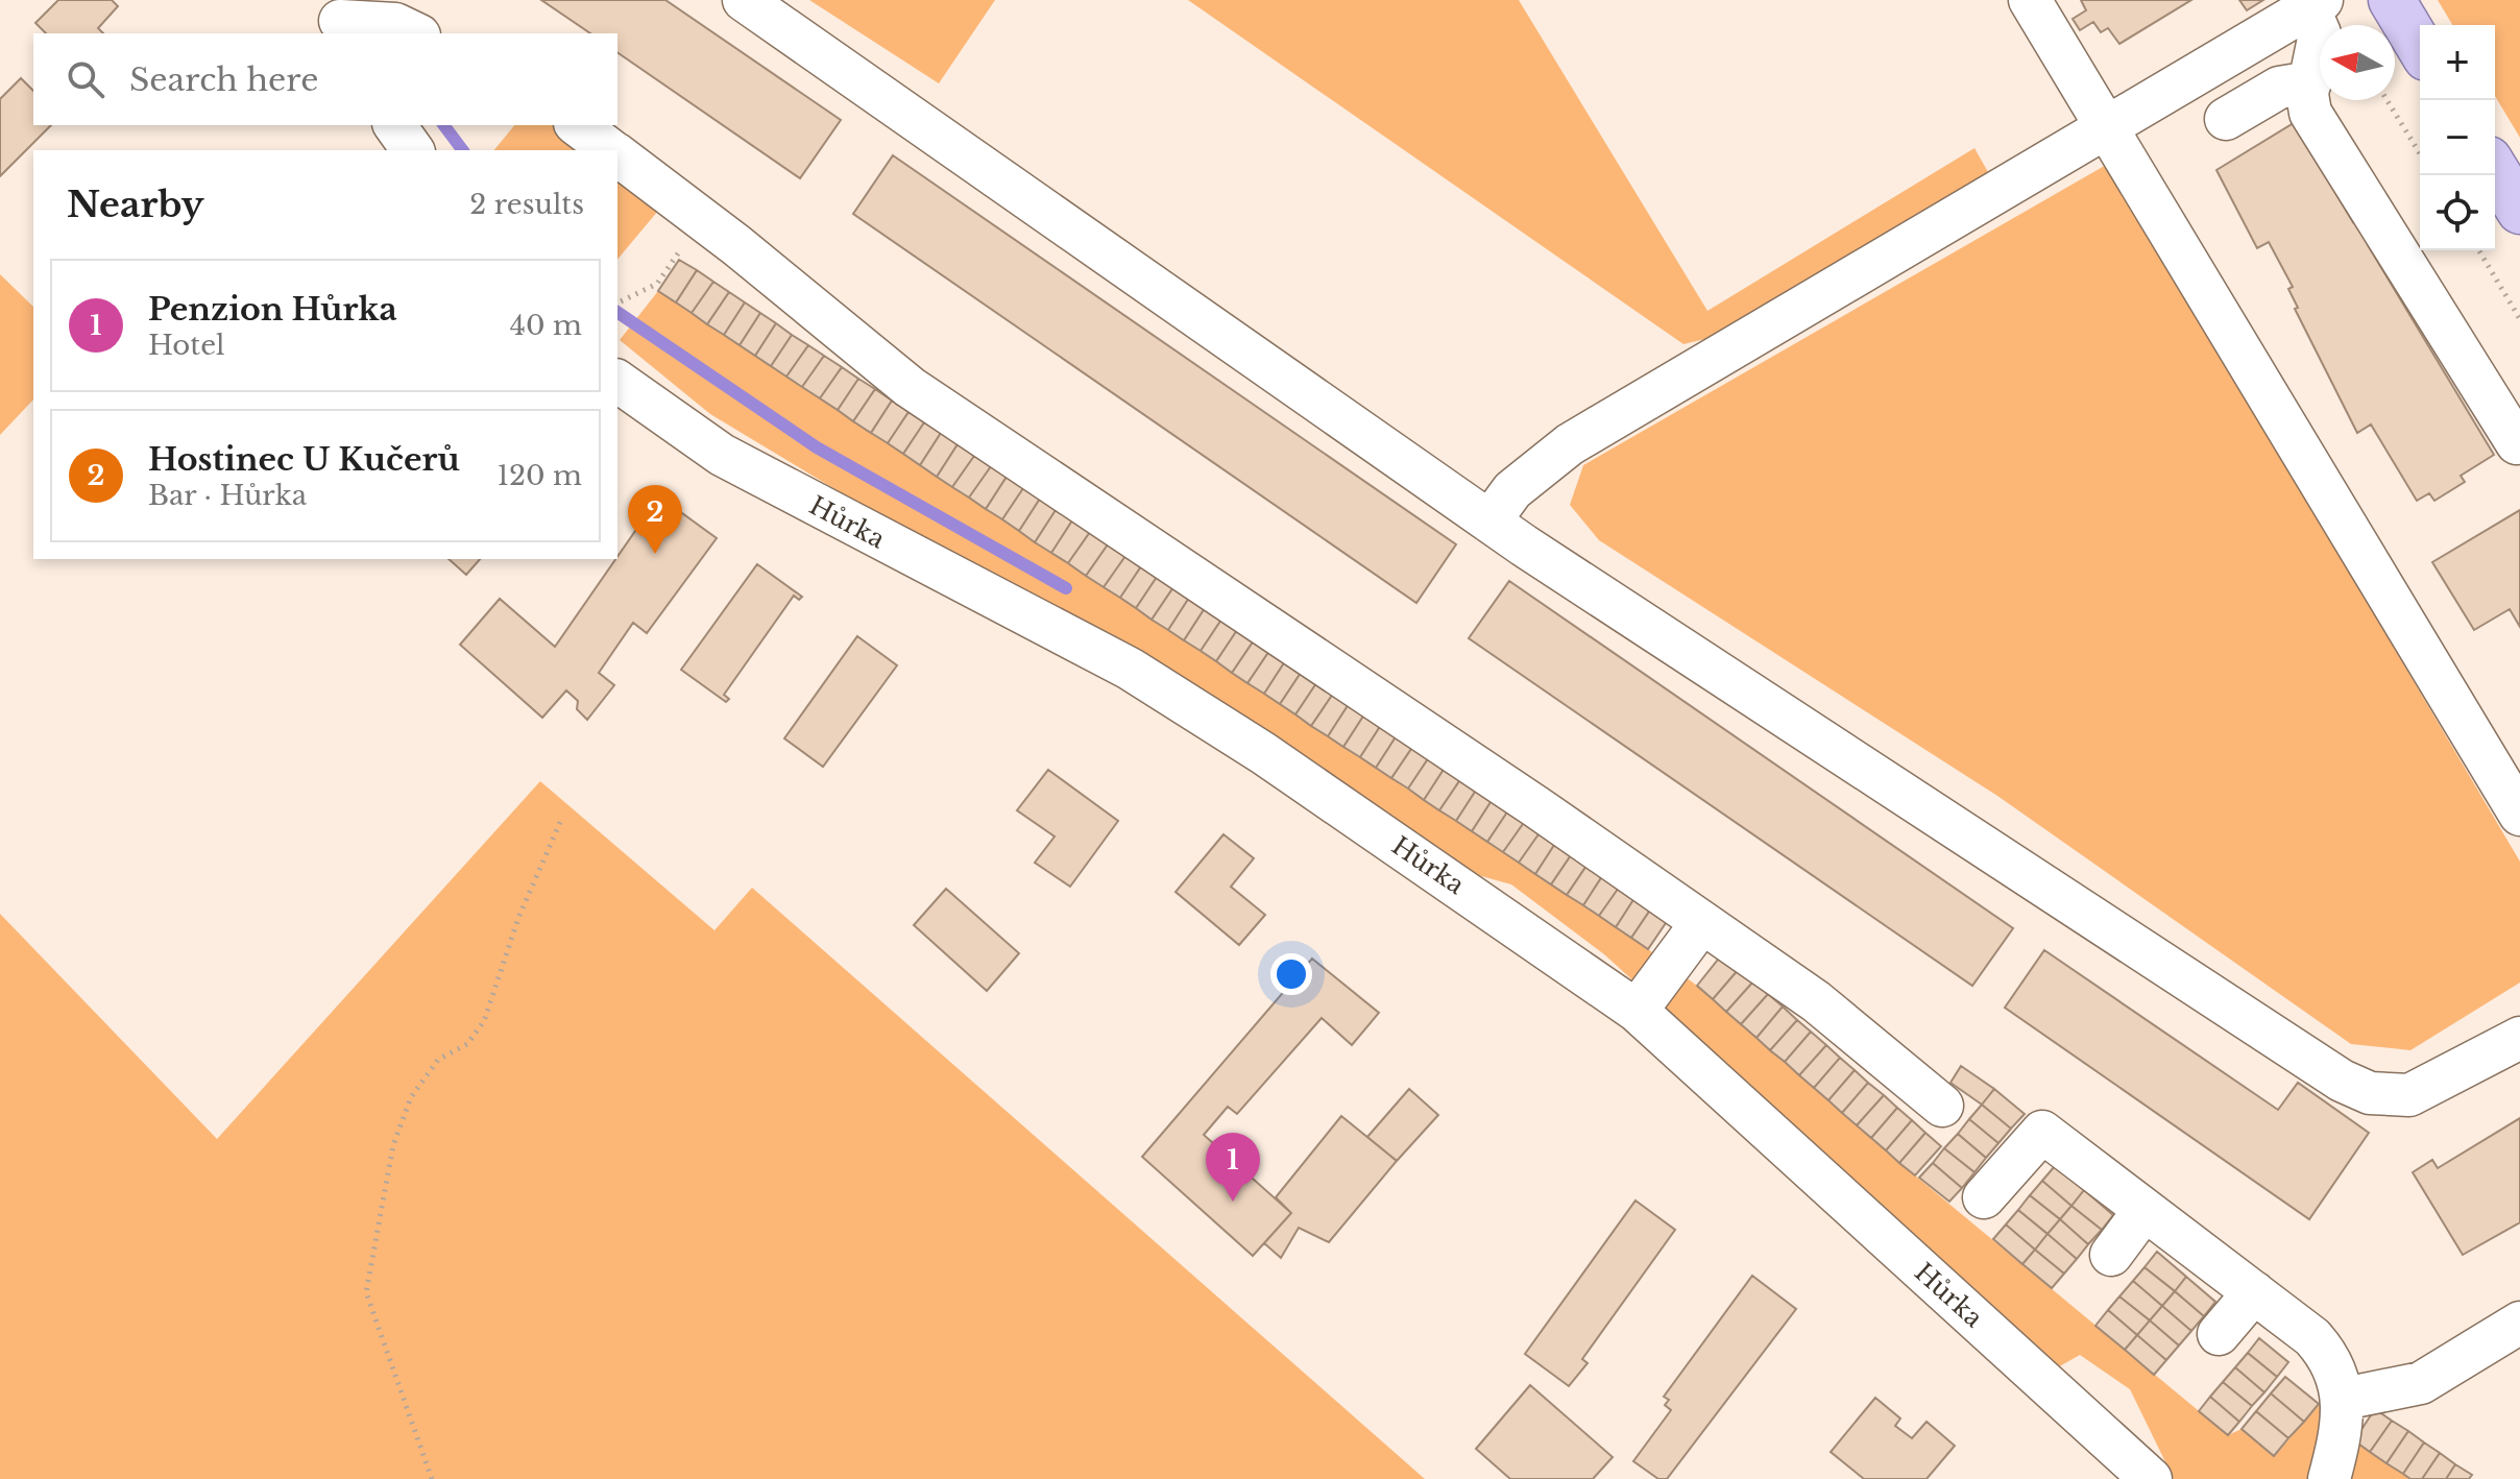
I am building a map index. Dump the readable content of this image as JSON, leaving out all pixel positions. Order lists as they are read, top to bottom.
{
  "streets": {
    "street": ["Hůrka"]
  },
  "north": "left",
  "page": {
    "map_buttons": ["+", "−"],
    "search": "Search here",
    "heading": ["Nearby", "2 results"],
    "list": [
      {
        "mark": "1",
        "name": "Penzion Hůrka",
        "note": "Hotel",
        "value": "40 m"
      },
      {
        "mark": "2",
        "name": "Hostinec U Kučerů",
        "note": "Bar · Hůrka",
        "value": "120 m"
      }
    ],
    "pins": ["2", "1"]
  }
}
